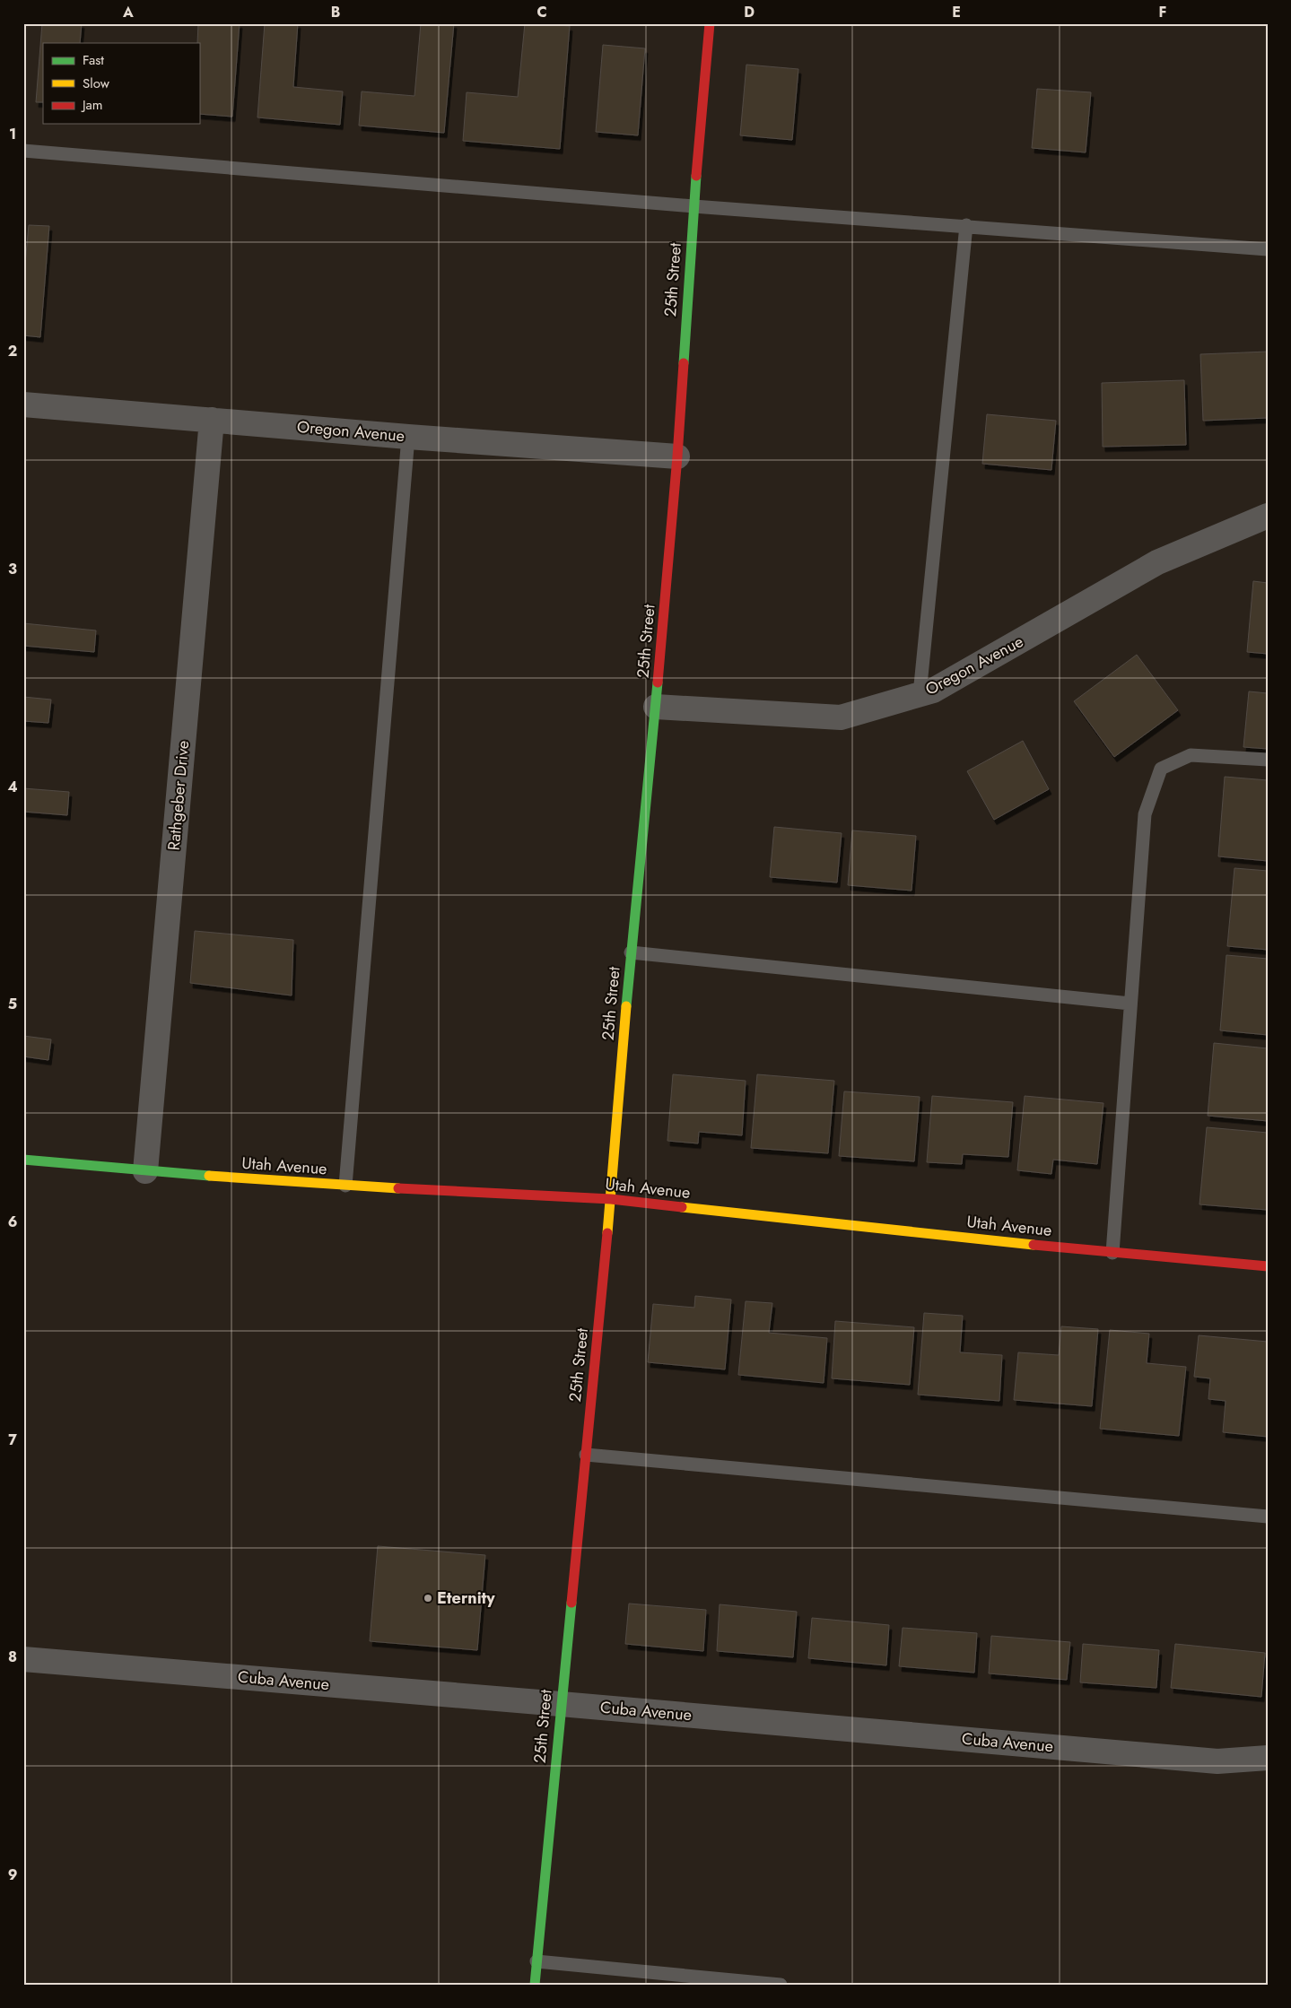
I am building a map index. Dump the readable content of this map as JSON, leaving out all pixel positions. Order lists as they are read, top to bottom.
{
  "streets": {
    "street": [
      "25th Street",
      "Oregon Avenue",
      "Rathgeber Drive",
      "Utah Avenue",
      "Cuba Avenue"
    ]
  },
  "crossings": [
    ["25th Street", "Oregon Avenue"],
    ["25th Street", "Utah Avenue"],
    ["25th Street", "Cuba Avenue"],
    ["Oregon Avenue", "Rathgeber Drive"],
    ["Rathgeber Drive", "Utah Avenue"]
  ],
  "places": ["Eternity"],
  "legend": ["Fast", "Slow", "Jam"],
  "grid": {
    "columns": [
      "A",
      "B",
      "C",
      "D",
      "E",
      "F"
    ],
    "rows": [
      "1",
      "2",
      "3",
      "4",
      "5",
      "6",
      "7",
      "8",
      "9"
    ]
  }
}
